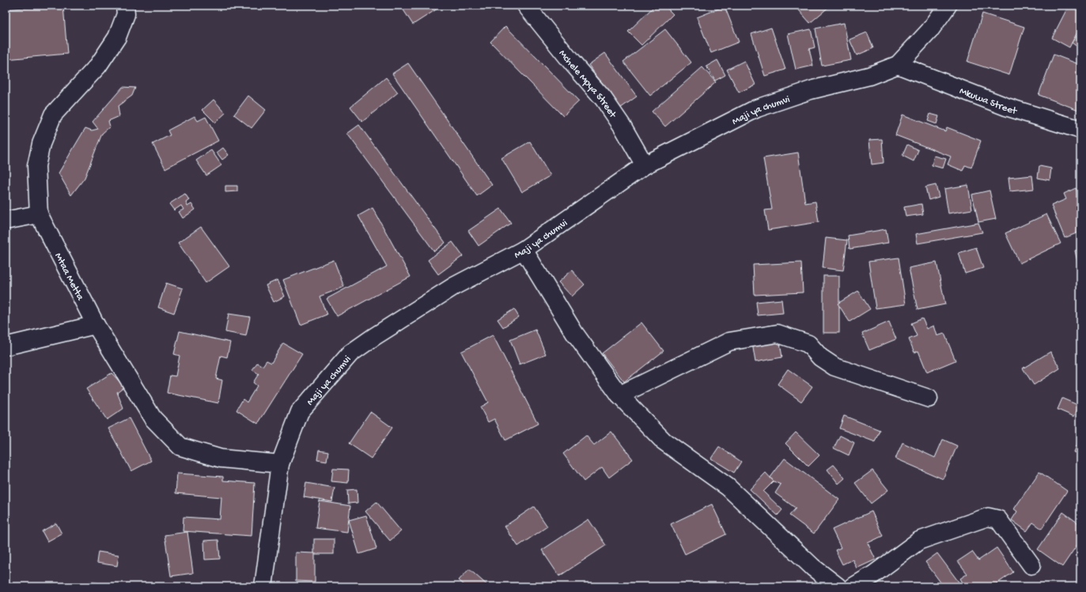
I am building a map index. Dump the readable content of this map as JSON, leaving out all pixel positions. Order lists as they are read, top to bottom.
{
  "streets": {
    "street": [
      "Mchele Mpya Street",
      "Mkuwa Street",
      "Maji ya chumvi",
      "Mtaa Metta"
    ]
  },
  "crossings": [
    ["Mchele Mpya Street", "Maji ya chumvi"],
    ["Mkuwa Street", "Maji ya chumvi"],
    ["Maji ya chumvi", "Mtaa Metta"]
  ]
}
